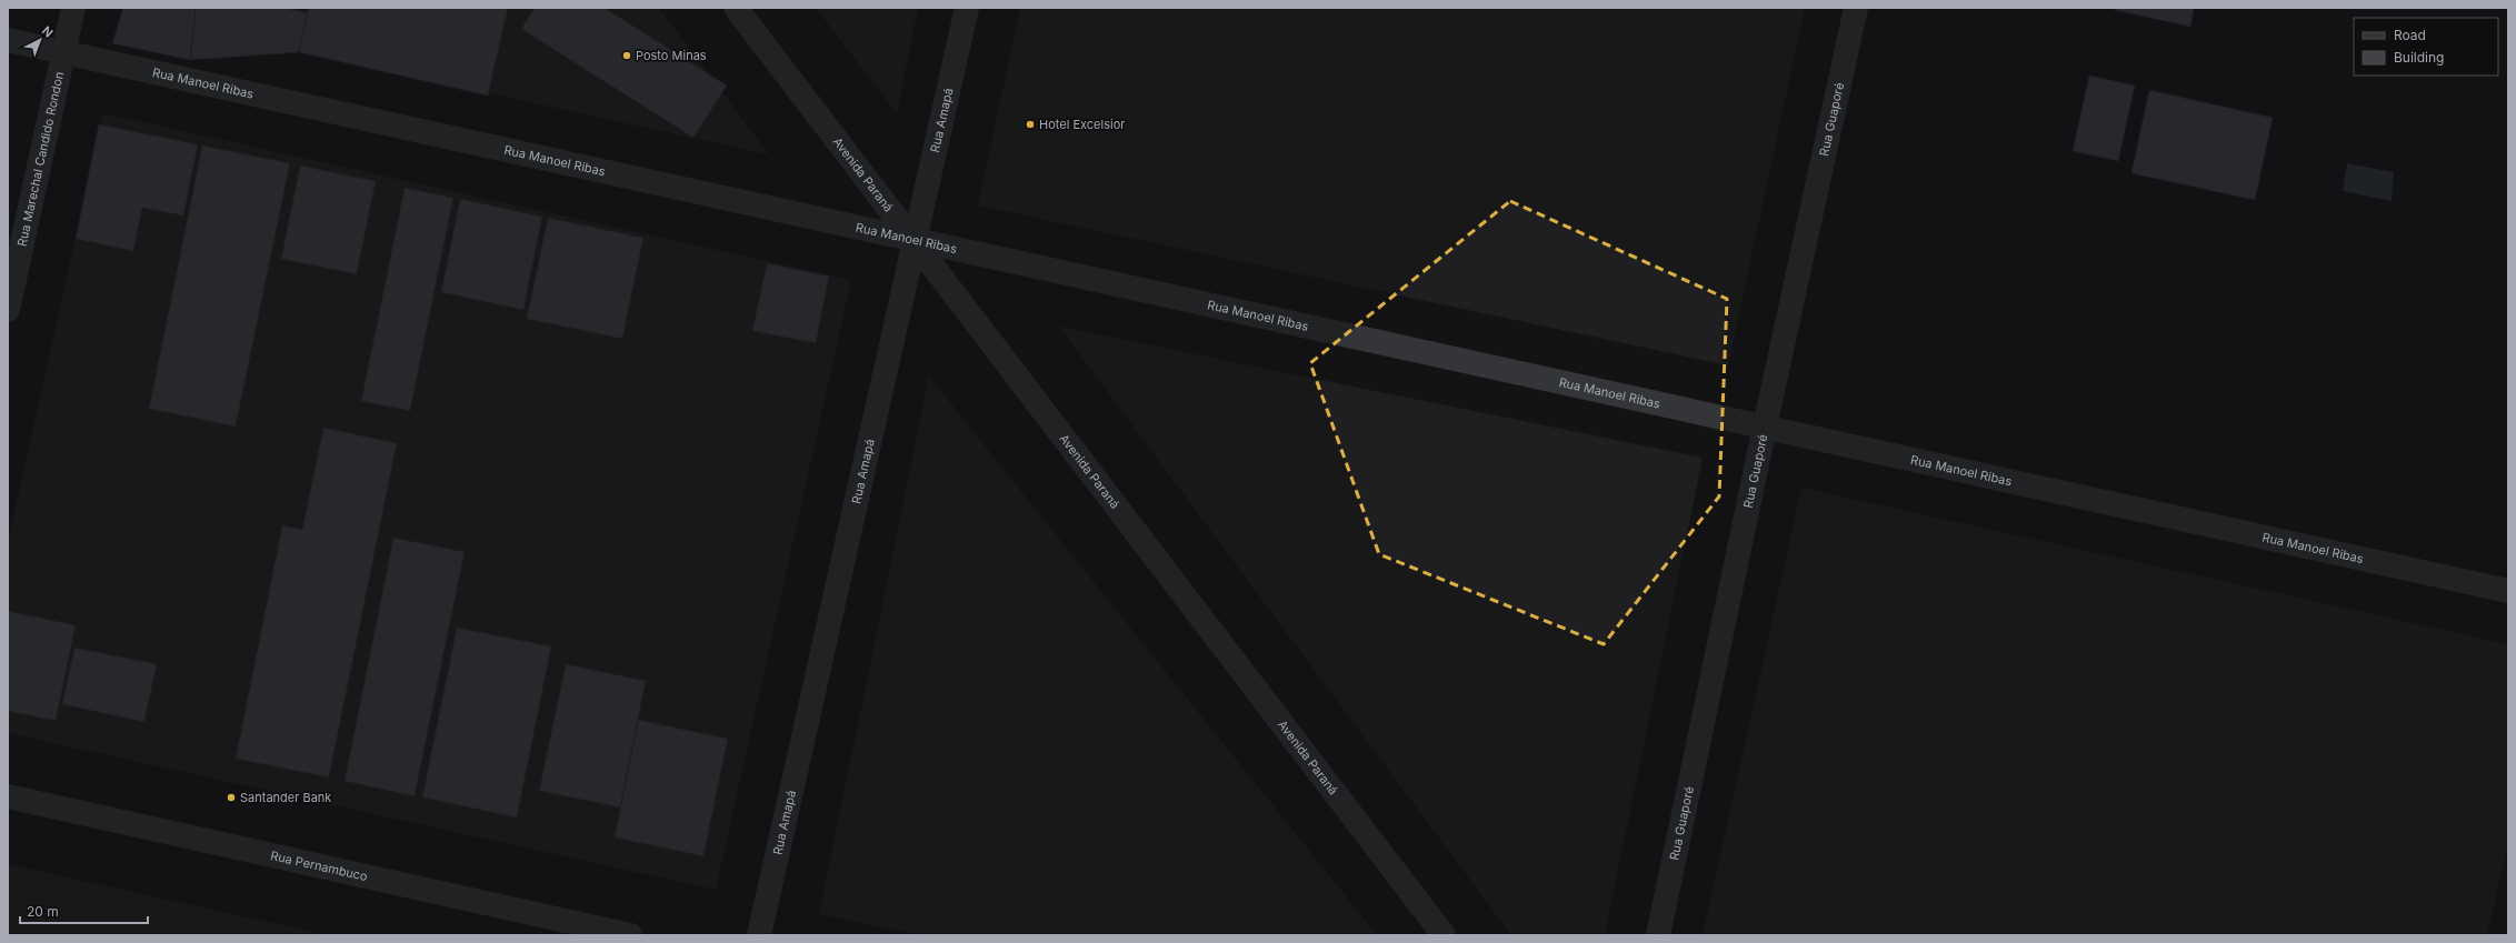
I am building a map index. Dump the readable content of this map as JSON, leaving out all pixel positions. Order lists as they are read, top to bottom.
{
  "streets": {
    "street": [
      "Rua Manoel Ribas",
      "Rua Amapá",
      "Rua Guaporé",
      "Rua Marechal Candido Rondon",
      "Avenida Paraná",
      "Rua Pernambuco"
    ]
  },
  "crossings": [
    ["Rua Manoel Ribas", "Rua Amapá"],
    ["Rua Manoel Ribas", "Rua Guaporé"],
    ["Rua Manoel Ribas", "Rua Marechal Candido Rondon"],
    ["Rua Manoel Ribas", "Avenida Paraná"],
    ["Rua Amapá", "Avenida Paraná"]
  ],
  "places": ["Posto Minas", "Hotel Excelsior", "Santander Bank"],
  "legend": ["Road", "Building"],
  "scale_bar": "20 m",
  "north": "top right"
}
